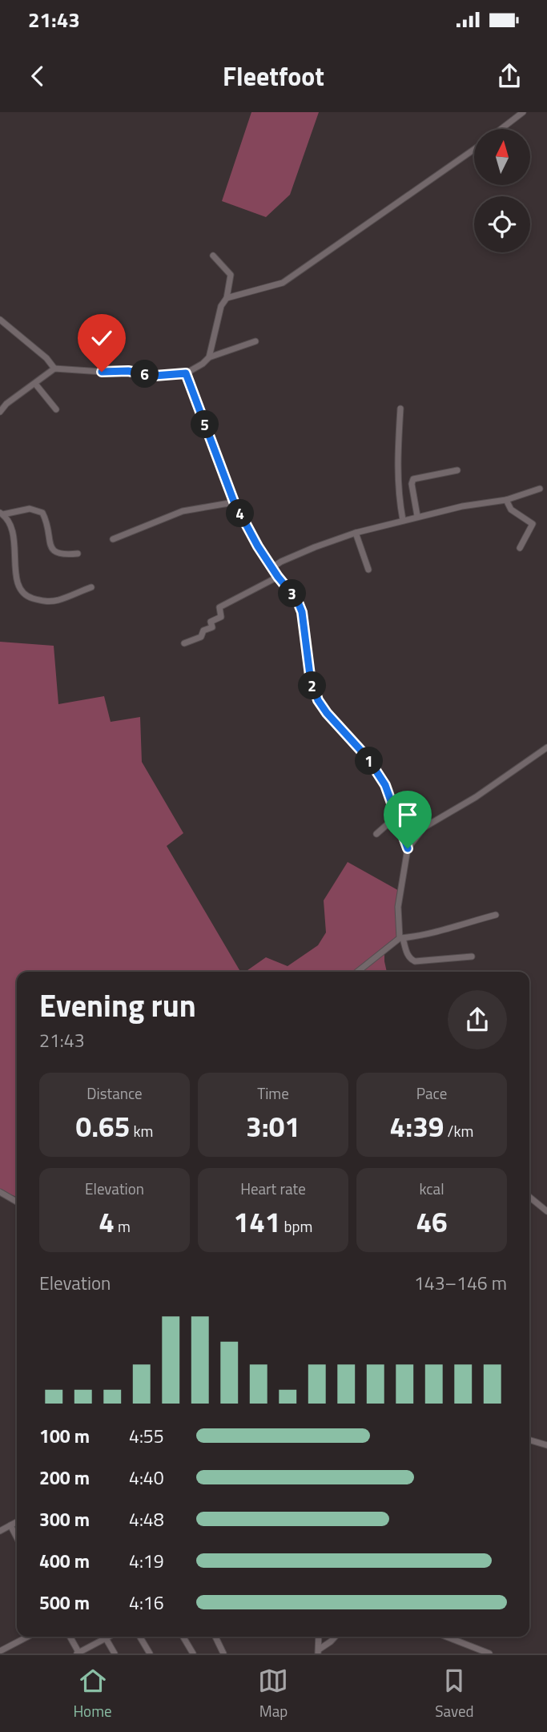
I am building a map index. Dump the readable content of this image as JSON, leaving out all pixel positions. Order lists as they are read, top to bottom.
{
  "north": "top",
  "page": {
    "status": "21:43",
    "header": "Fleetfoot",
    "pins": [
      "6",
      "5",
      "4",
      "3",
      "2",
      "1"
    ],
    "heading": ["Evening run", "21:43"],
    "stats": [
      ["Distance", "0.65 km"],
      ["Time", "3:01"],
      ["Pace", "4:39 /km"],
      ["Elevation", "4 m"],
      ["Heart rate", "141 bpm"],
      ["kcal", "46"]
    ],
    "chart": ["Elevation", "143–146 m"],
    "list": [
      {
        "name": "100 m",
        "note": "4:55"
      },
      {
        "name": "200 m",
        "note": "4:40"
      },
      {
        "name": "300 m",
        "note": "4:48"
      },
      {
        "name": "400 m",
        "note": "4:19"
      },
      {
        "name": "500 m",
        "note": "4:16"
      }
    ],
    "tabs": ["Home", "Map", "Saved"]
  }
}
